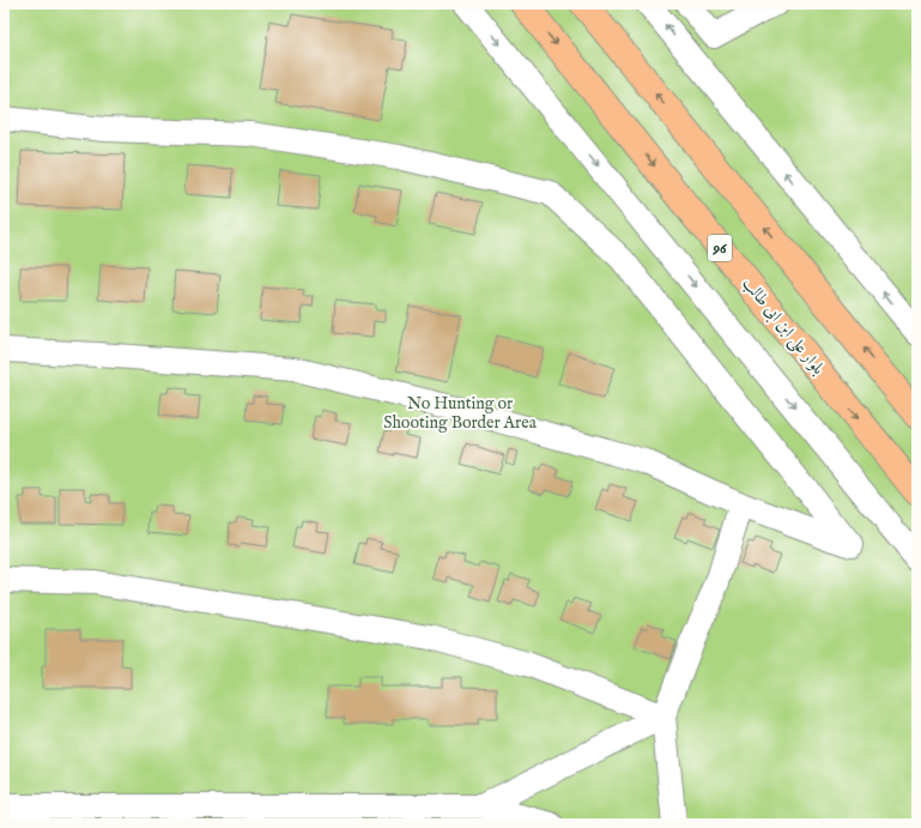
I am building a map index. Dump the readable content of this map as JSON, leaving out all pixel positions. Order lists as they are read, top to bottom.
{
  "streets": {
    "main road": ["96", "بلوار علی ابن ابی طالب"]
  },
  "parks": ["No Hunting or Shooting Border Area"]
}
